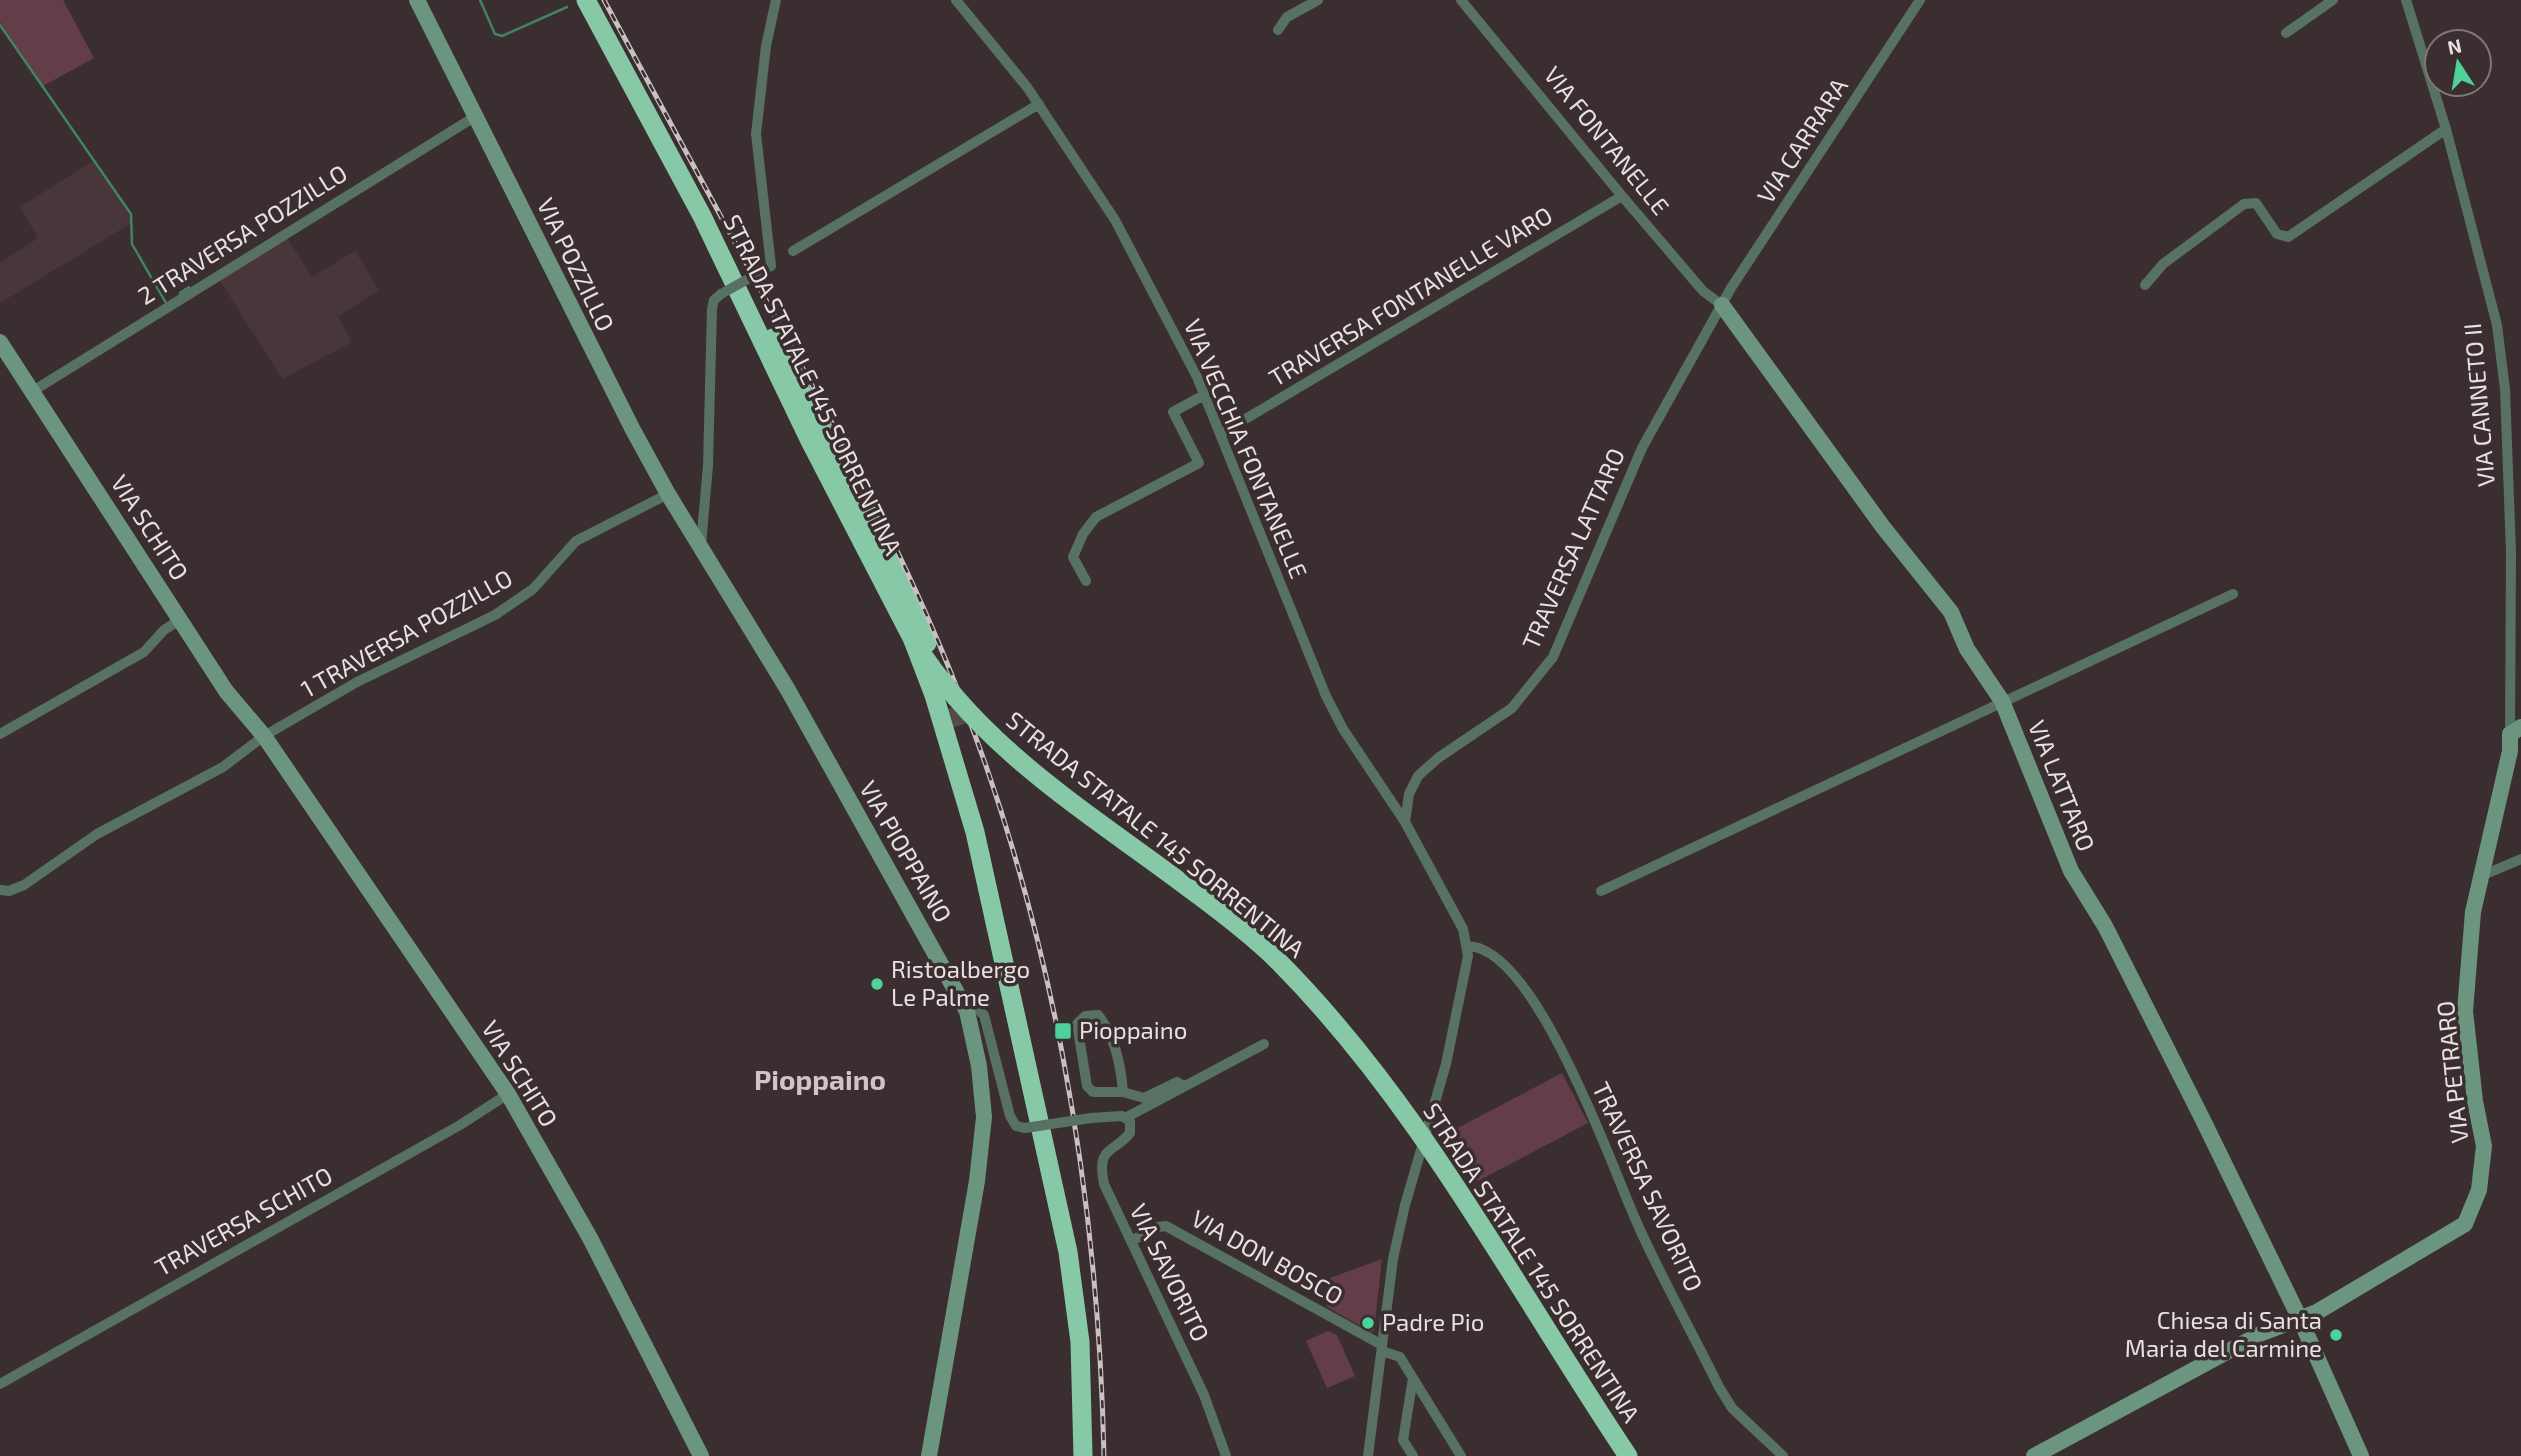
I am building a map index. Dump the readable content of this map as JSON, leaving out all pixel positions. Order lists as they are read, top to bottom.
{
  "streets": {
    "highway": ["STRADA STATALE 145 SORRENTINA"],
    "street": [
      "VIA FONTANELLE",
      "VIA CARRARA",
      "2 TRAVERSA POZZILLO",
      "VIA POZZILLO",
      "TRAVERSA FONTANELLE VARO",
      "VIA CANNETO II",
      "VIA VECCHIA FONTANELLE",
      "VIA SCHITO",
      "TRAVERSA LATTARO",
      "1 TRAVERSA POZZILLO",
      "VIA LATTARO",
      "VIA PIOPPAINO",
      "VIA PETRARO",
      "TRAVERSA SAVORITO",
      "TRAVERSA SCHITO",
      "VIA DON BOSCO",
      "VIA SAVORITO"
    ]
  },
  "crossings": [
    ["VIA FONTANELLE", "VIA CARRARA"],
    ["VIA FONTANELLE", "TRAVERSA FONTANELLE VARO"],
    ["VIA FONTANELLE", "TRAVERSA LATTARO"],
    ["VIA FONTANELLE", "VIA LATTARO"],
    ["VIA CARRARA", "TRAVERSA LATTARO"],
    ["VIA CARRARA", "VIA LATTARO"],
    ["2 TRAVERSA POZZILLO", "VIA POZZILLO"],
    ["2 TRAVERSA POZZILLO", "VIA SCHITO"],
    ["VIA POZZILLO", "1 TRAVERSA POZZILLO"],
    ["VIA POZZILLO", "VIA PIOPPAINO"],
    ["TRAVERSA FONTANELLE VARO", "VIA VECCHIA FONTANELLE"],
    ["VIA CANNETO II", "VIA PETRARO"],
    ["VIA VECCHIA FONTANELLE", "TRAVERSA LATTARO"],
    ["VIA SCHITO", "1 TRAVERSA POZZILLO"],
    ["VIA SCHITO", "TRAVERSA SCHITO"],
    ["TRAVERSA LATTARO", "VIA LATTARO"],
    ["VIA LATTARO", "VIA PETRARO"],
    ["VIA DON BOSCO", "VIA SAVORITO"]
  ],
  "districts": ["Pioppaino"],
  "places": {
    "other": ["Ristoalbergo Le Palme", "Padre Pio", "Chiesa di Santa Maria del Carmine"],
    "transit": ["Pioppaino"]
  },
  "north": "top"
}
